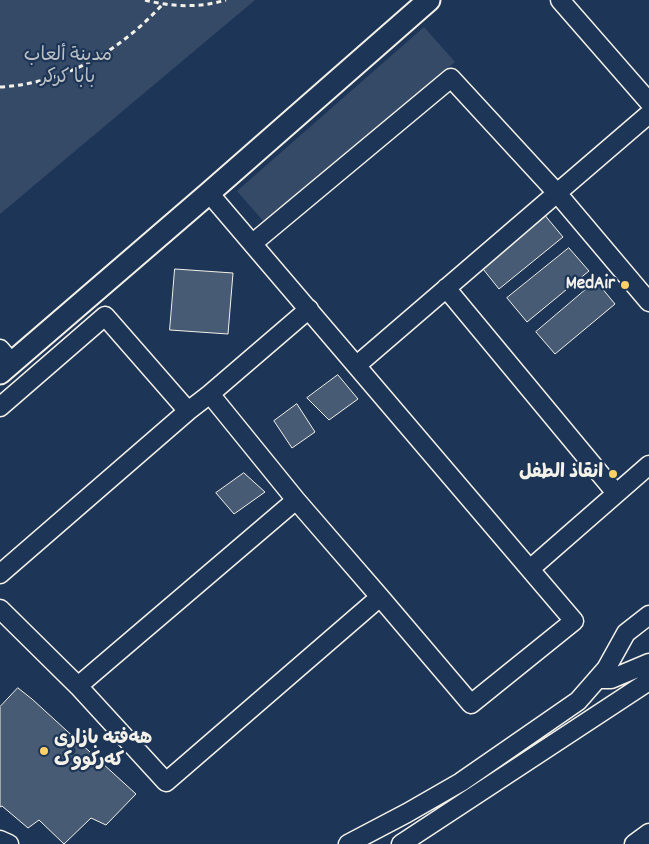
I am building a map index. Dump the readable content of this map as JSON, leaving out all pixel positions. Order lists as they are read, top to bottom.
{
  "parks": ["مدينة ألعاب بابا كركر"],
  "places": ["MedAir", "انقاذ الطفل", "هەفتە بازاڕی کەرکووک"]
}
